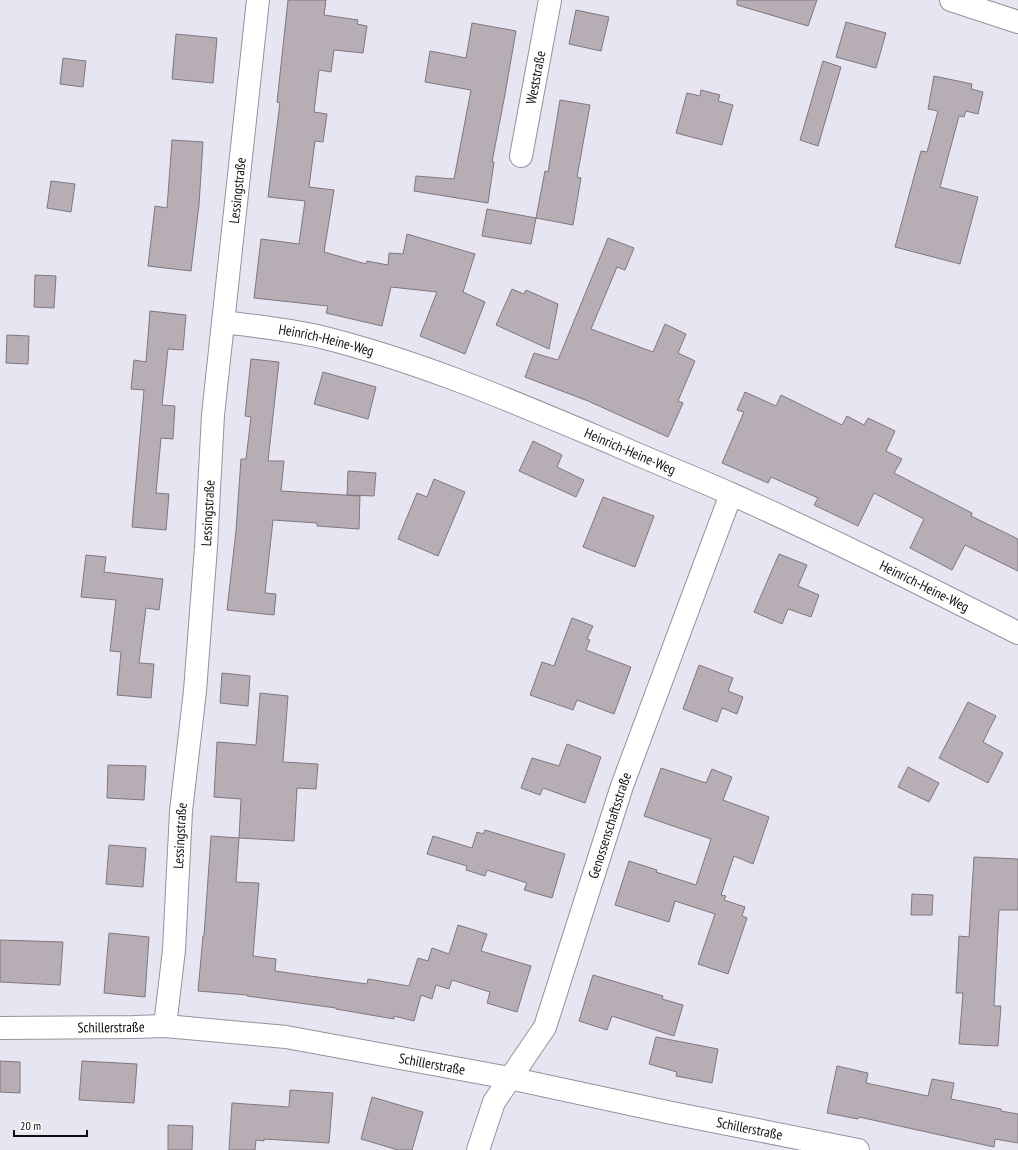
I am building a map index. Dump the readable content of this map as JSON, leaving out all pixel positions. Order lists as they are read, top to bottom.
{
  "streets": {
    "street": [
      "Weststraße",
      "Lessingstraße",
      "Heinrich-Heine-Weg",
      "Genossenschaftsstraße",
      "Schillerstraße"
    ]
  },
  "crossings": [
    ["Lessingstraße", "Heinrich-Heine-Weg"],
    ["Lessingstraße", "Schillerstraße"],
    ["Heinrich-Heine-Weg", "Genossenschaftsstraße"],
    ["Genossenschaftsstraße", "Schillerstraße"]
  ],
  "scale_bar": "20 m"
}
